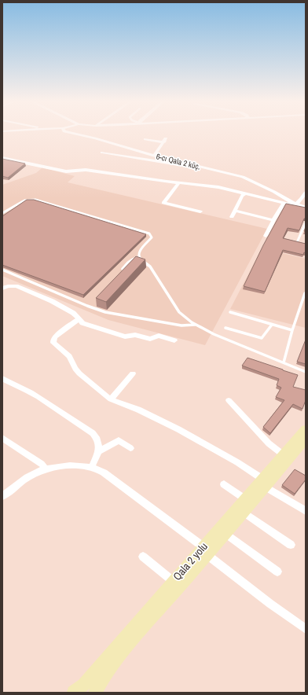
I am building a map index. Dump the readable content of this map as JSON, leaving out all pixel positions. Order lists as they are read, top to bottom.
{
  "streets": {
    "main road": ["Qala 2 yolu"],
    "street": ["6-cı Qala 2 küç."]
  }
}
